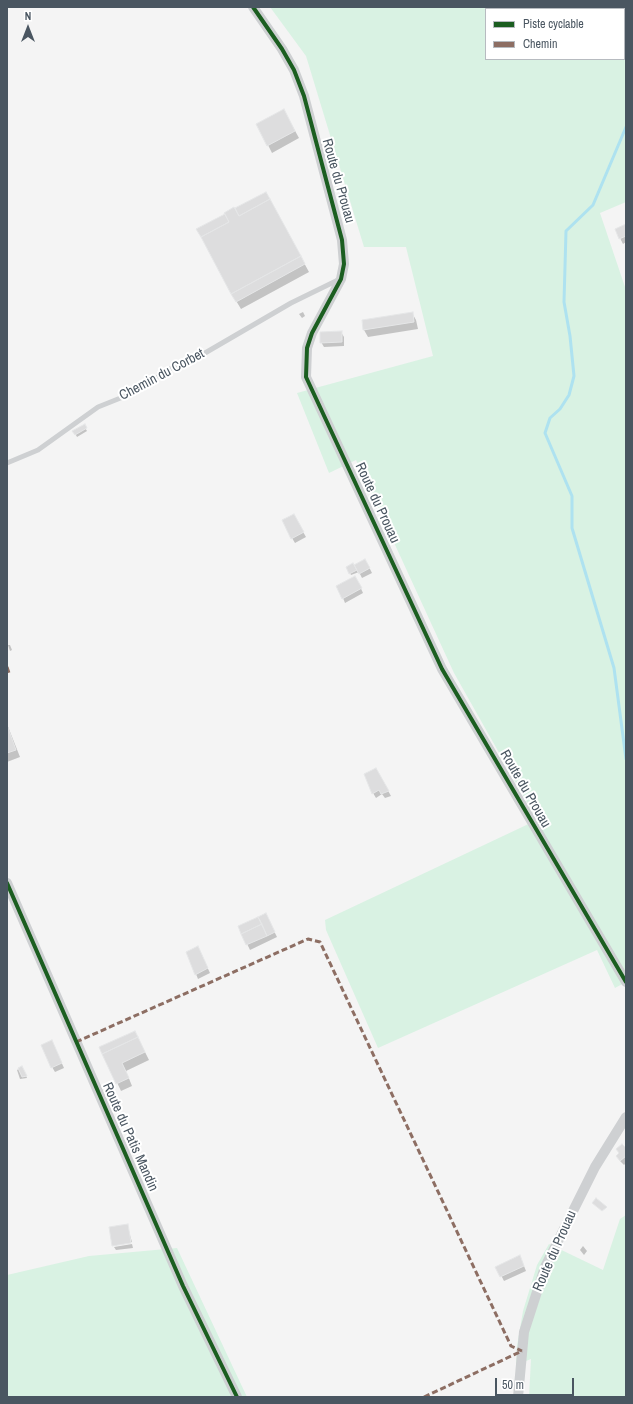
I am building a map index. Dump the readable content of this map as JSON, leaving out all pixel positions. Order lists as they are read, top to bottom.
{
  "streets": {
    "street": ["Route du Prouau", "Route du Patis Mandin"],
    "lane": ["Chemin du Corbet"]
  },
  "crossings": [
    ["Route du Prouau", "Chemin du Corbet"]
  ],
  "legend": ["Piste cyclable", "Chemin"],
  "scale_bar": "50 m",
  "north": "top"
}
